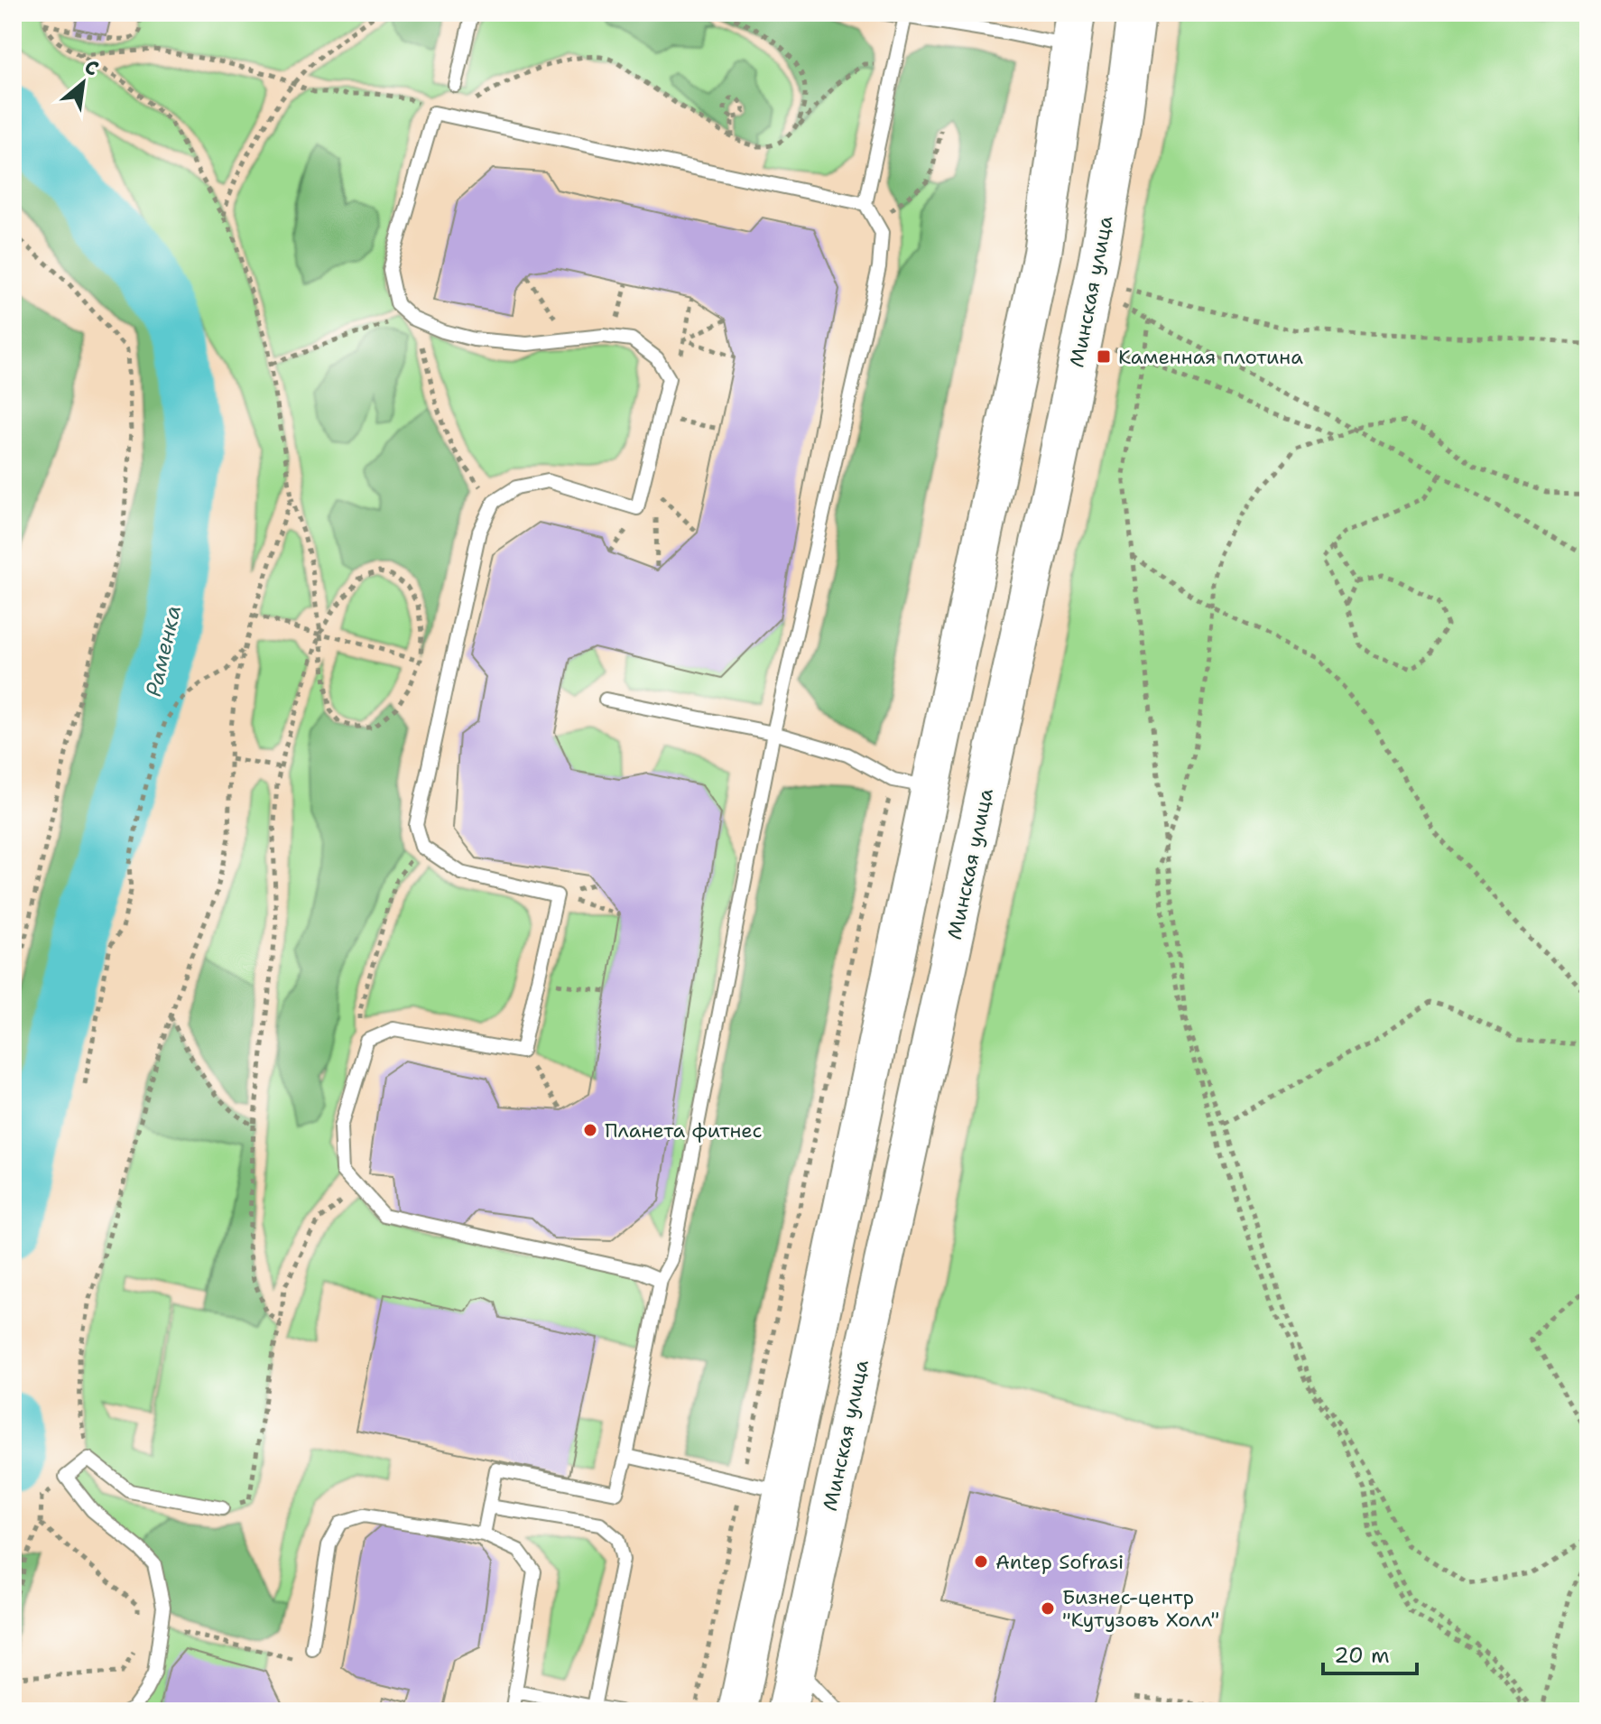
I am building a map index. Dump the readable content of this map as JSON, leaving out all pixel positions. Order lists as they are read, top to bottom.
{
  "streets": {
    "main road": ["Минская улица"]
  },
  "water": ["Раменка"],
  "places": {
    "transit": ["Каменная плотина"],
    "other": ["Планета фитнес", "Antep Sofrasi", "Бизнес-центр \"Кутузовъ Холл\""]
  },
  "scale_bar": "20 m",
  "north": "top right"
}
